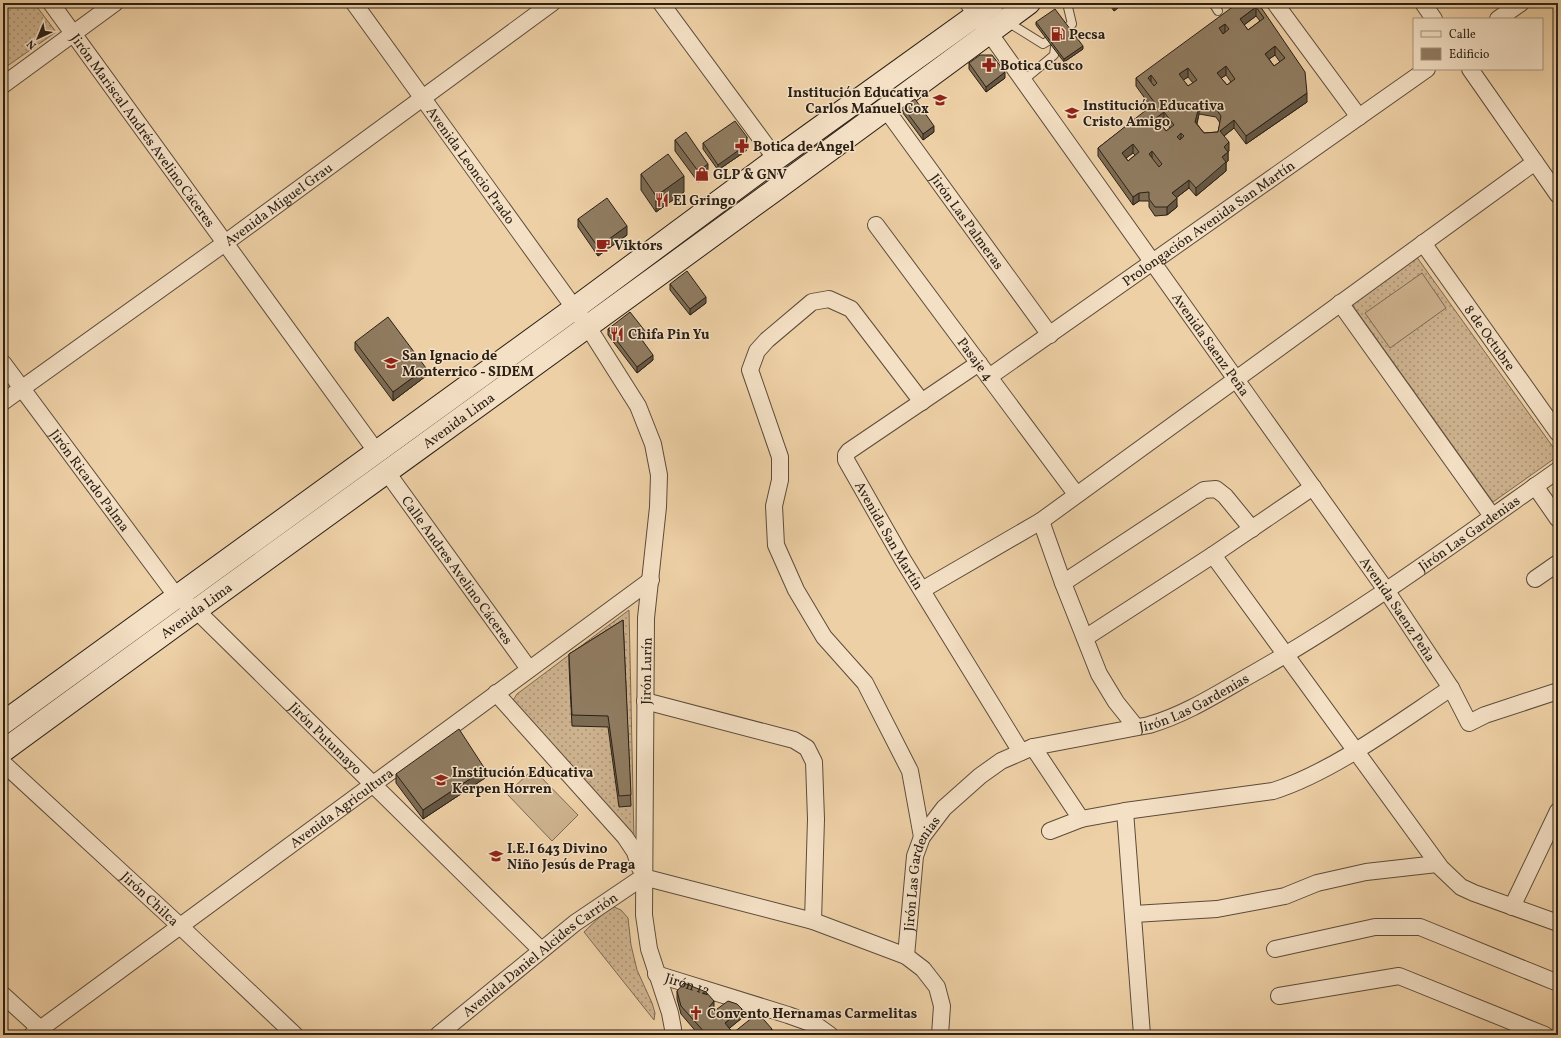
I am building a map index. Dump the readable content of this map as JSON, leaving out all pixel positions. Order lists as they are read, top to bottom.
{
  "streets": {
    "main road": ["Avenida Lima"],
    "street": [
      "Jirón Mariscal Andrés Avelino Cáceres",
      "Avenida Leoncio Prado",
      "Avenida Miguel Grau",
      "Jirón Las Palmeras",
      "Prolongación Avenida San Martín",
      "8 de Octubre",
      "Avenida Saenz Peña",
      "Pasaje 4",
      "Jirón Ricardo Palma",
      "Jirón Las Gardenias",
      "Avenida San Martín",
      "Calle Andres Avelino Cáceres",
      "Jirón Lurín",
      "Jirón Putumayo",
      "Avenida Agricultura",
      "Jirón Chilca",
      "Avenida Daniel Alcides Carrión",
      "Jirón 12"
    ]
  },
  "crossings": [
    ["Jirón Mariscal Andrés Avelino Cáceres", "Avenida Miguel Grau"],
    ["Jirón Mariscal Andrés Avelino Cáceres", "Avenida Lima"],
    ["Avenida Leoncio Prado", "Avenida Miguel Grau"],
    ["Avenida Leoncio Prado", "Avenida Lima"],
    ["Avenida Leoncio Prado", "Jirón Lurín"],
    ["Avenida Miguel Grau", "Jirón Ricardo Palma"],
    ["Jirón Las Palmeras", "Prolongación Avenida San Martín"],
    ["Jirón Las Palmeras", "Avenida Lima"],
    ["Prolongación Avenida San Martín", "Avenida Saenz Peña"],
    ["Prolongación Avenida San Martín", "Pasaje 4"],
    ["Avenida Saenz Peña", "Avenida Lima"],
    ["Avenida Saenz Peña", "Jirón Las Gardenias"],
    ["Pasaje 4", "Avenida San Martín"],
    ["Avenida Lima", "Jirón Ricardo Palma"],
    ["Avenida Lima", "Calle Andres Avelino Cáceres"],
    ["Avenida Lima", "Jirón Lurín"],
    ["Avenida Lima", "Jirón Putumayo"],
    ["Jirón Ricardo Palma", "Jirón Putumayo"],
    ["Jirón Las Gardenias", "Avenida San Martín"],
    ["Calle Andres Avelino Cáceres", "Avenida Agricultura"],
    ["Jirón Lurín", "Avenida Agricultura"],
    ["Jirón Lurín", "Avenida Daniel Alcides Carrión"],
    ["Jirón Lurín", "Jirón 12"],
    ["Jirón Putumayo", "Avenida Agricultura"],
    ["Jirón Putumayo", "Avenida Daniel Alcides Carrión"],
    ["Avenida Agricultura", "Jirón Chilca"]
  ],
  "places": {
    "fuel station": ["Pecsa"],
    "pharmacy": ["Botica Cusco", "Botica de Angel"],
    "school or university": [
      "Institución Educativa Carlos Manuel Cox",
      "Institución Educativa Cristo Amigo",
      "San Ignacio de Monterrico - SIDEM",
      "Institución Educativa Kerpen Horren",
      "I.E.I 643 Divino Niño Jesús de Praga"
    ],
    "shop": ["GLP & GNV"],
    "restaurant": ["El Gringo", "Chifa Pin Yu"],
    "cafe": ["Viktors"],
    "church": ["Convento Hernamas Carmelitas"]
  },
  "legend": ["Calle", "Edificio"],
  "north": "bottom left"
}
